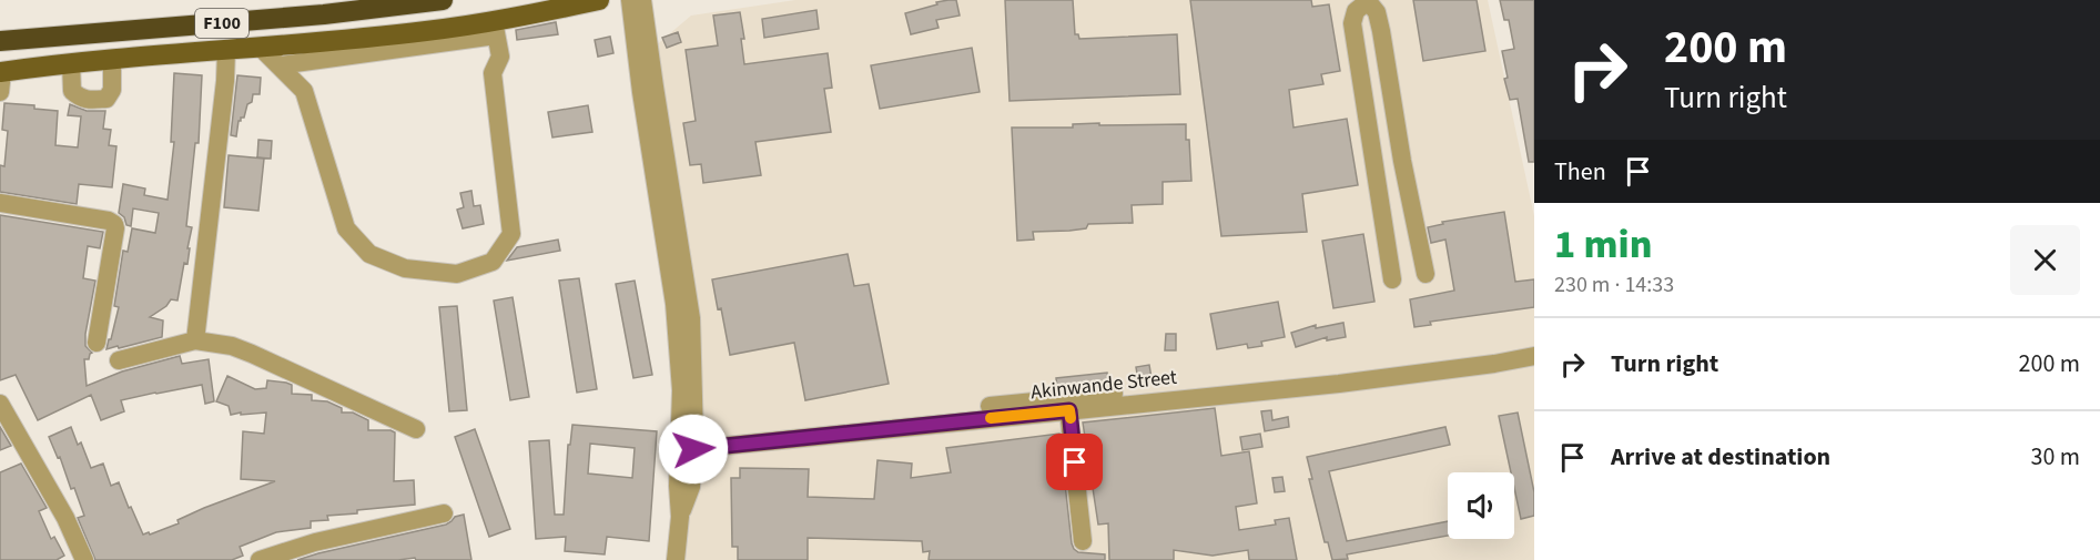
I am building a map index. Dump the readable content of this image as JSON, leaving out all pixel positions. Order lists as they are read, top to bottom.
{
  "streets": {
    "highway": ["F100"],
    "street": ["Akinwande Street"]
  },
  "page": {
    "turn": ["200 m", "Turn right"],
    "then": "Then",
    "heading": ["1 min", "230 m · 14:33"],
    "list": [
      {
        "name": "Turn right",
        "value": "200 m"
      },
      {
        "name": "Arrive at destination",
        "value": "30 m"
      }
    ]
  }
}
